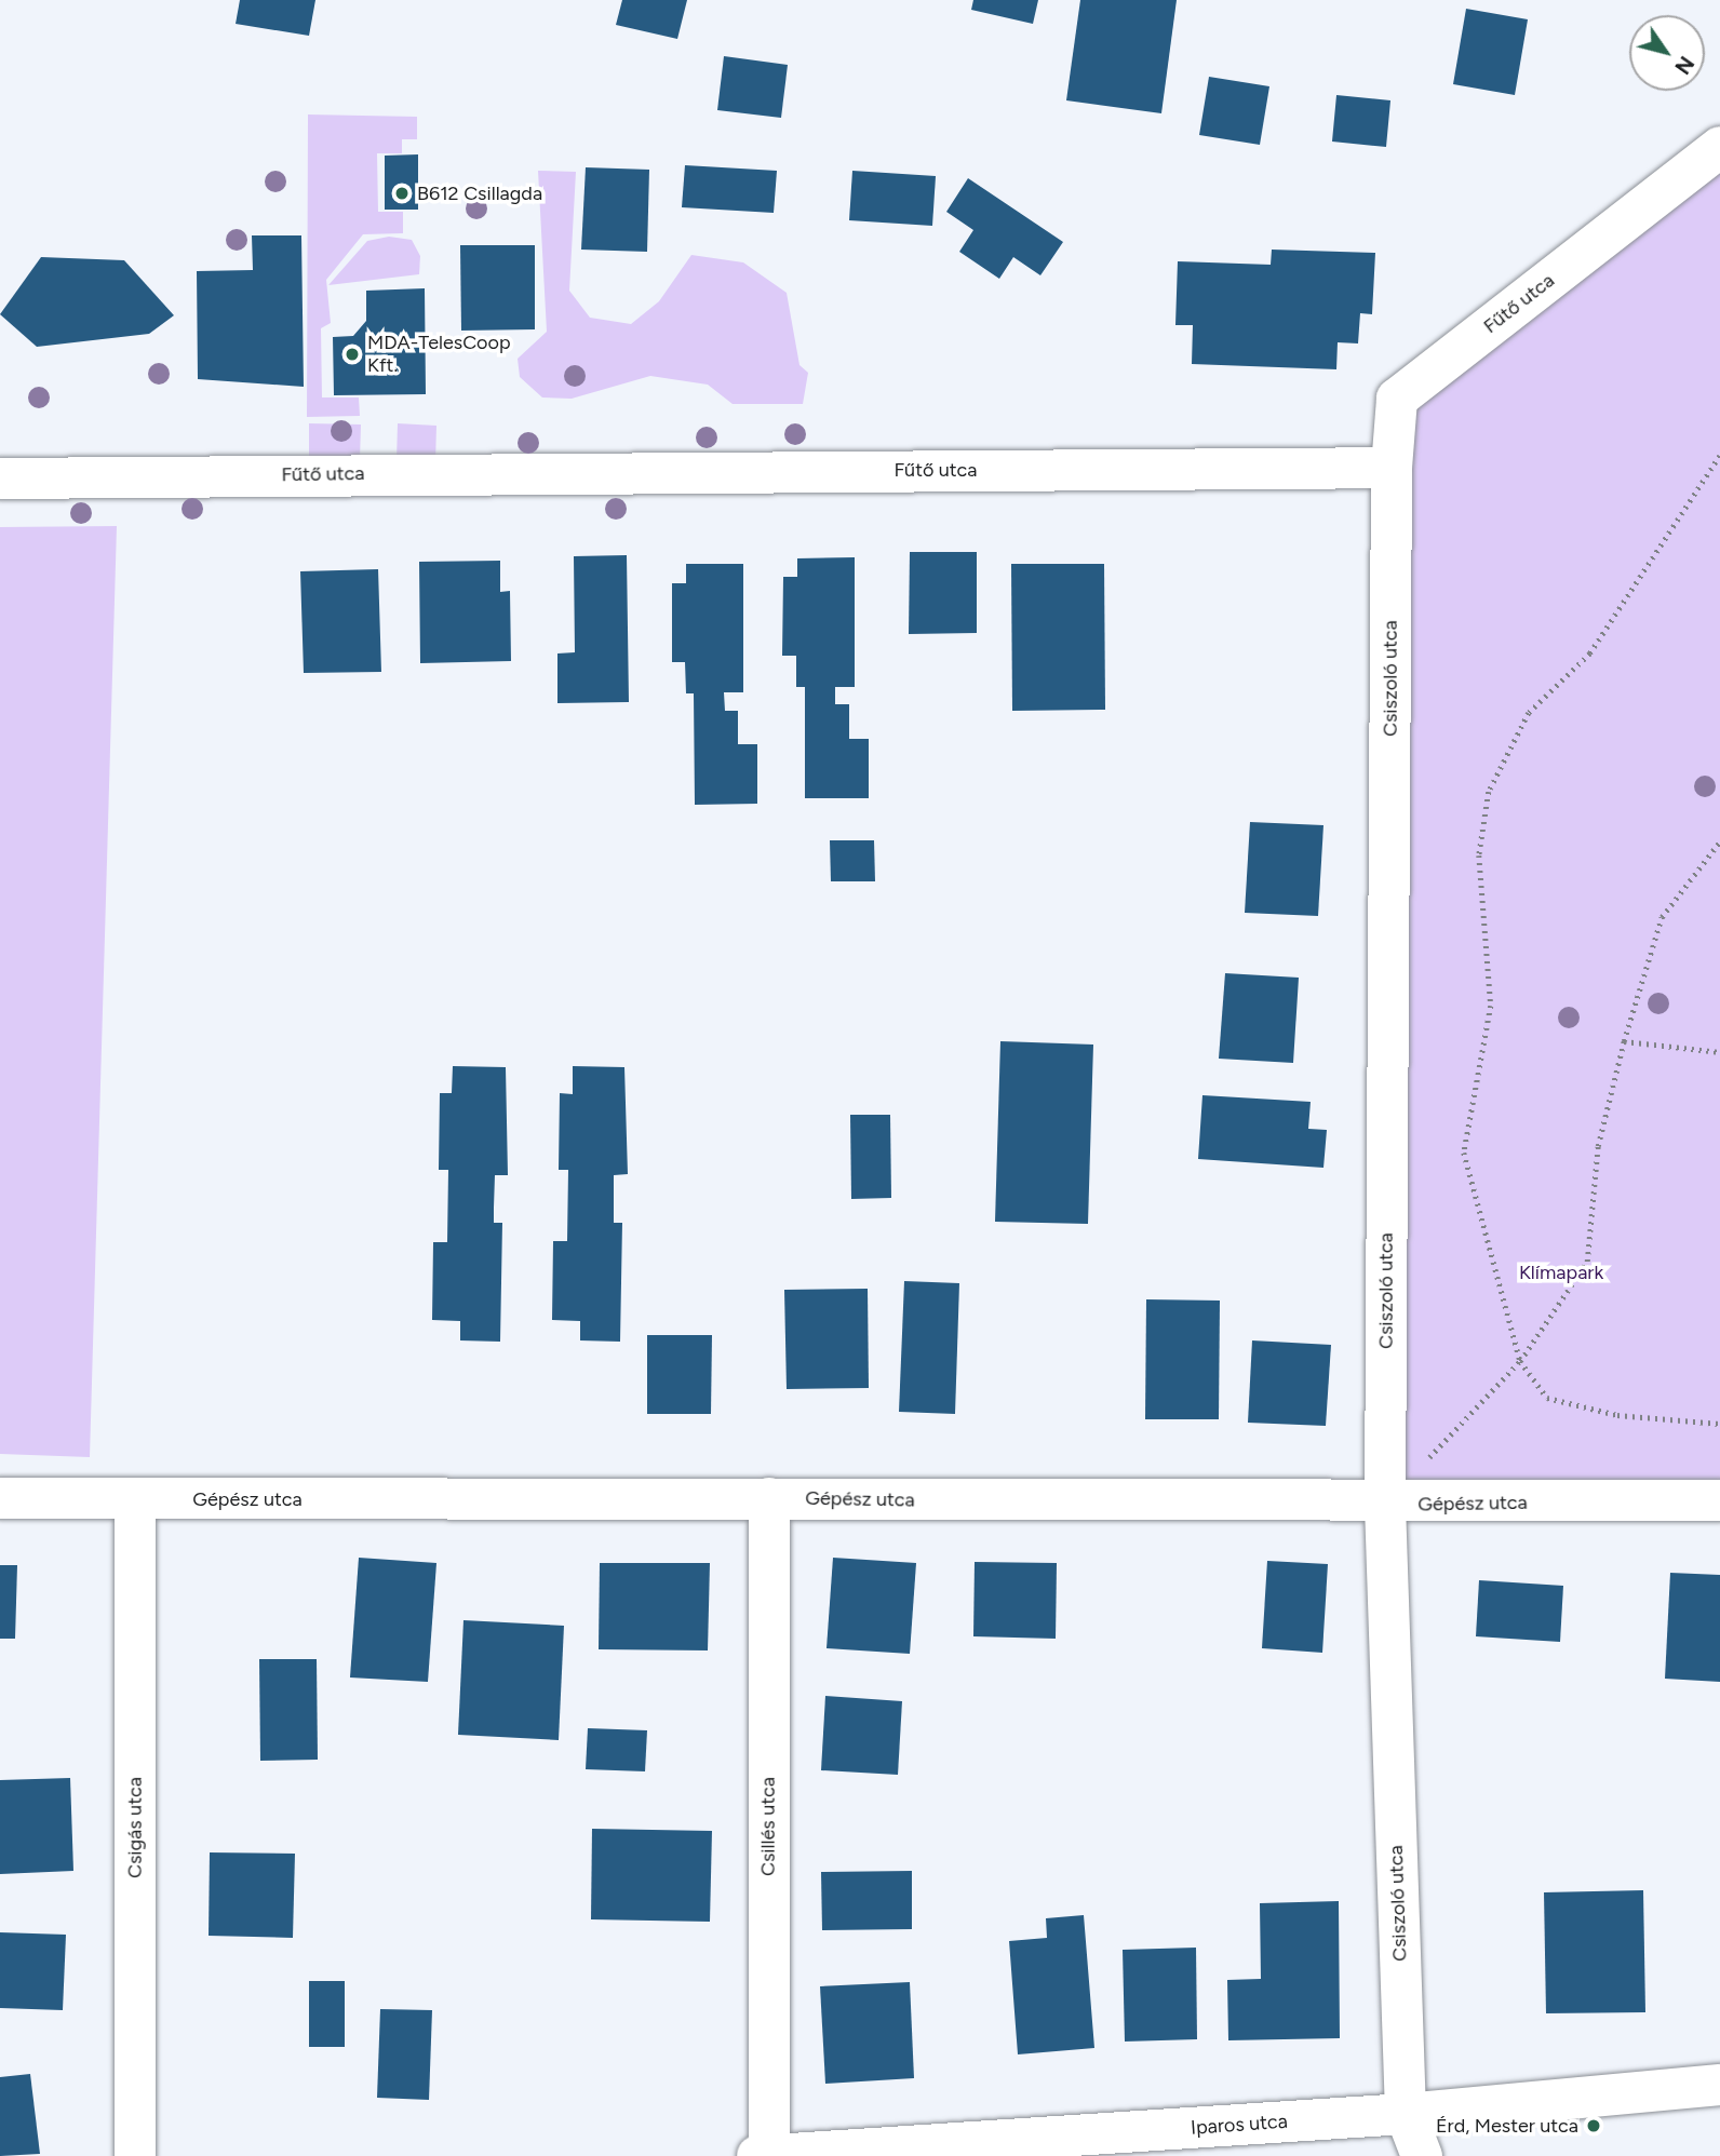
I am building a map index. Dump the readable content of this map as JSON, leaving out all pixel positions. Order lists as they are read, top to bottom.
{
  "streets": {
    "street": [
      "Fűtő utca",
      "Csiszoló utca",
      "Gépész utca",
      "Csillés utca",
      "Csigás utca",
      "Iparos utca"
    ]
  },
  "crossings": [
    ["Fűtő utca", "Csiszoló utca"],
    ["Csiszoló utca", "Gépész utca"],
    ["Csiszoló utca", "Iparos utca"],
    ["Gépész utca", "Csillés utca"],
    ["Gépész utca", "Csigás utca"],
    ["Csillés utca", "Iparos utca"]
  ],
  "parks": ["Klímapark"],
  "places": ["B612 Csillagda", "MDA-TelesCoop Kft.", "Érd, Mester utca"],
  "north": "bottom right"
}
